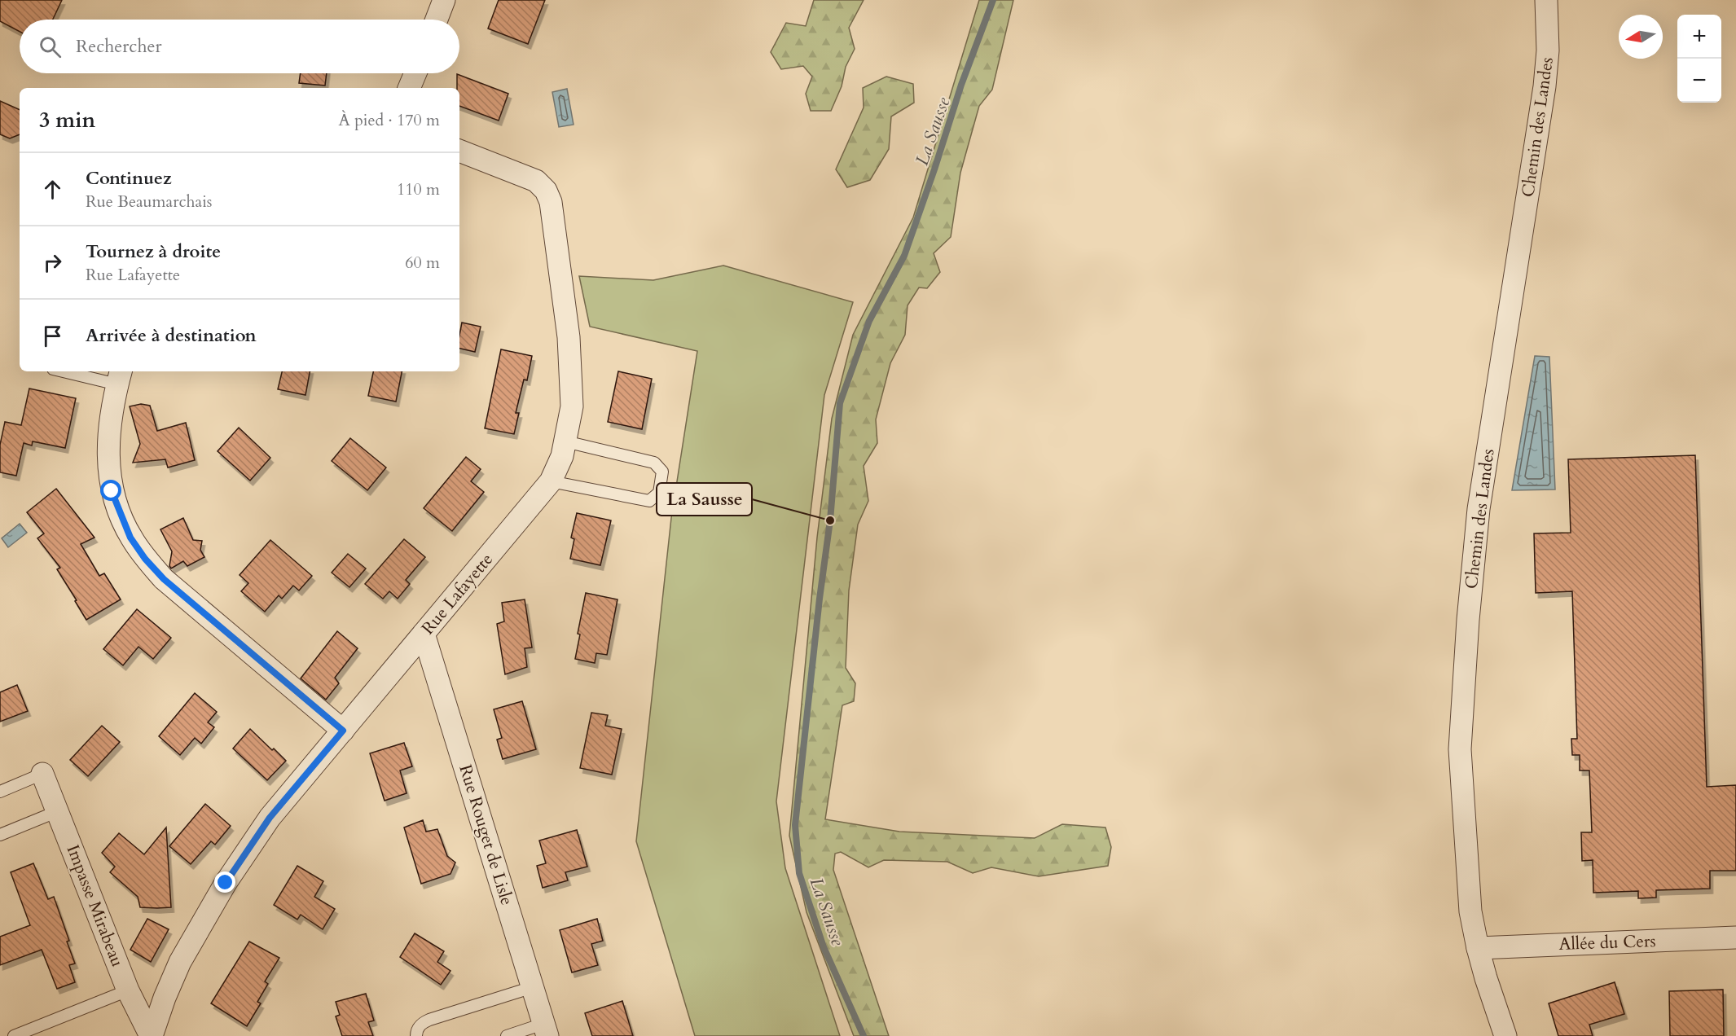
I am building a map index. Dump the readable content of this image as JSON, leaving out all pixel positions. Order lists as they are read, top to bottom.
{
  "streets": {
    "street": [
      "Chemin des Landes",
      "Rue Lafayette",
      "Rue Rouget de Lisle",
      "Impasse Mirabeau",
      "Allée du Cers"
    ]
  },
  "crossings": [
    ["Chemin des Landes", "Allée du Cers"],
    ["Rue Lafayette", "Rue Rouget de Lisle"],
    ["Rue Lafayette", "Impasse Mirabeau"]
  ],
  "water": ["La Sausse"],
  "places": ["La Sausse"],
  "north": "left",
  "page": {
    "map_buttons": ["+", "−"],
    "search": "Rechercher",
    "heading": ["3 min", "À pied · 170 m"],
    "list": [
      ["Continuez", "Rue Beaumarchais", "110 m"],
      ["Tournez à droite", "Rue Lafayette", "60 m"],
      "Arrivée à destination"
    ]
  }
}
